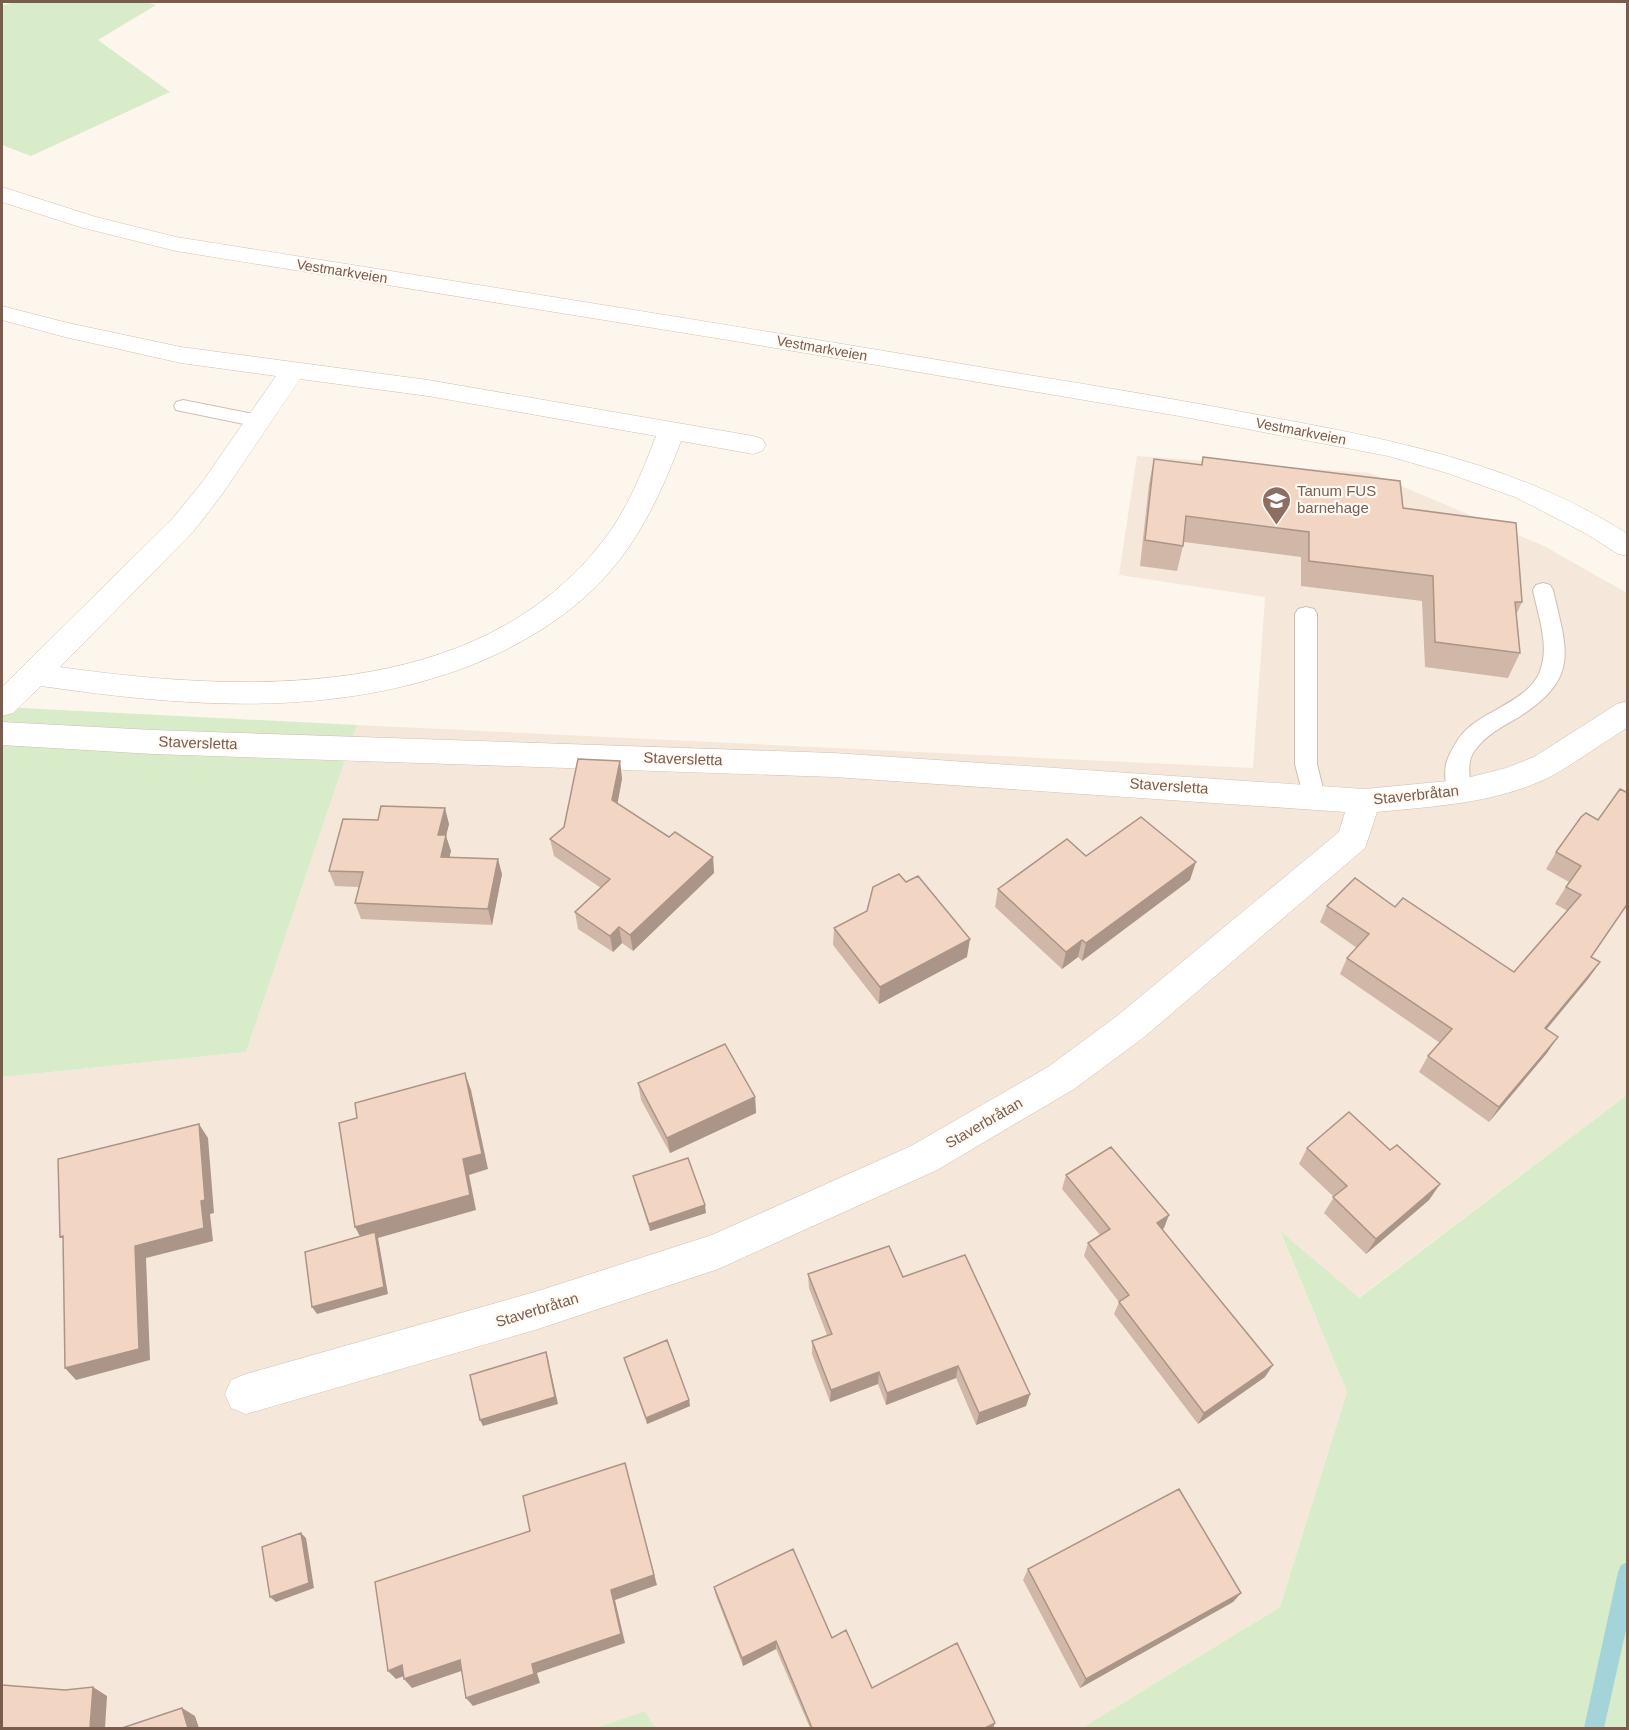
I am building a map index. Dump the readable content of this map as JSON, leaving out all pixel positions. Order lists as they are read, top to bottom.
{
  "streets": {
    "street": ["Vestmarkveien", "Staversletta", "Staverbråtan"]
  },
  "crossings": [
    ["Staversletta", "Staverbråtan"]
  ],
  "places": {
    "school or university": ["Tanum FUS barnehage"]
  }
}
